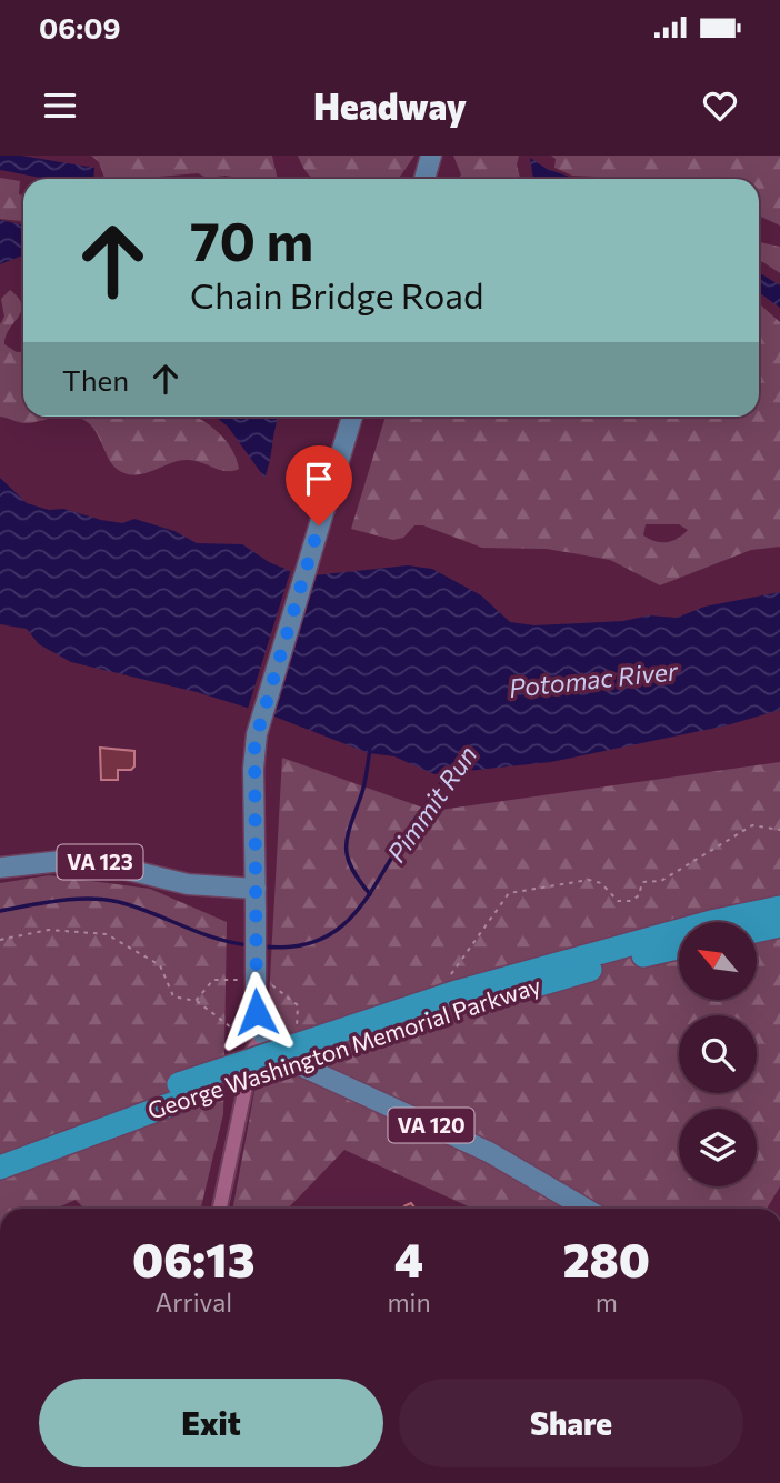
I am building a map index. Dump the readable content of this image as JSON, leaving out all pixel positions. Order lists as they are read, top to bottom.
{
  "streets": {
    "highway": ["George Washington Memorial Parkway"],
    "main road": ["VA 123", "VA 120"]
  },
  "water": ["Potomac River", "Pimmit Run"],
  "north": "top left",
  "page": {
    "status": "06:09",
    "header": "Headway",
    "turn": ["70 m", "Chain Bridge Road"],
    "then": "Then",
    "eta": [
      "06:13",
      "Arrival",
      "4",
      "min",
      "280",
      "m"
    ],
    "buttons": ["Exit", "Share"]
  }
}
